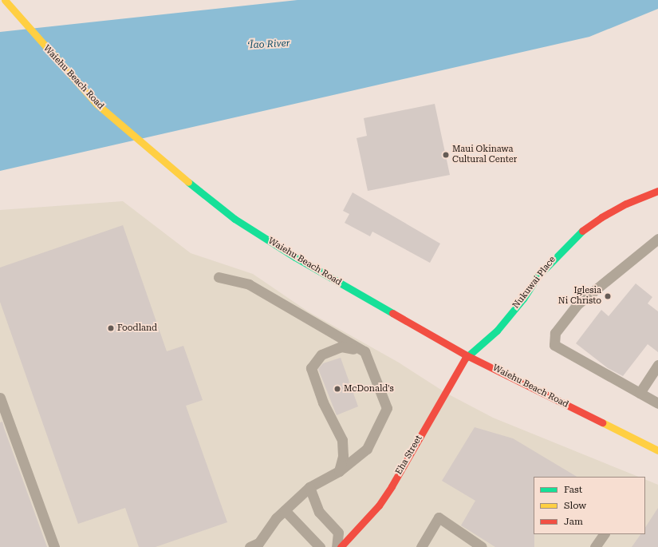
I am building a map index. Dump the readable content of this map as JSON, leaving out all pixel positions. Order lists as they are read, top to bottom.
{
  "streets": {
    "street": ["Waiehu Beach Road", "Nukuwai Place", "Eha Street"]
  },
  "crossings": [
    ["Waiehu Beach Road", "Nukuwai Place"],
    ["Waiehu Beach Road", "Eha Street"],
    ["Nukuwai Place", "Eha Street"]
  ],
  "water": ["ʻĪao River"],
  "places": [
    "Maui Okinawa Cultural Center",
    "Iglesia Ni Christo",
    "Foodland",
    "McDonald's"
  ],
  "legend": ["Fast", "Slow", "Jam"]
}
